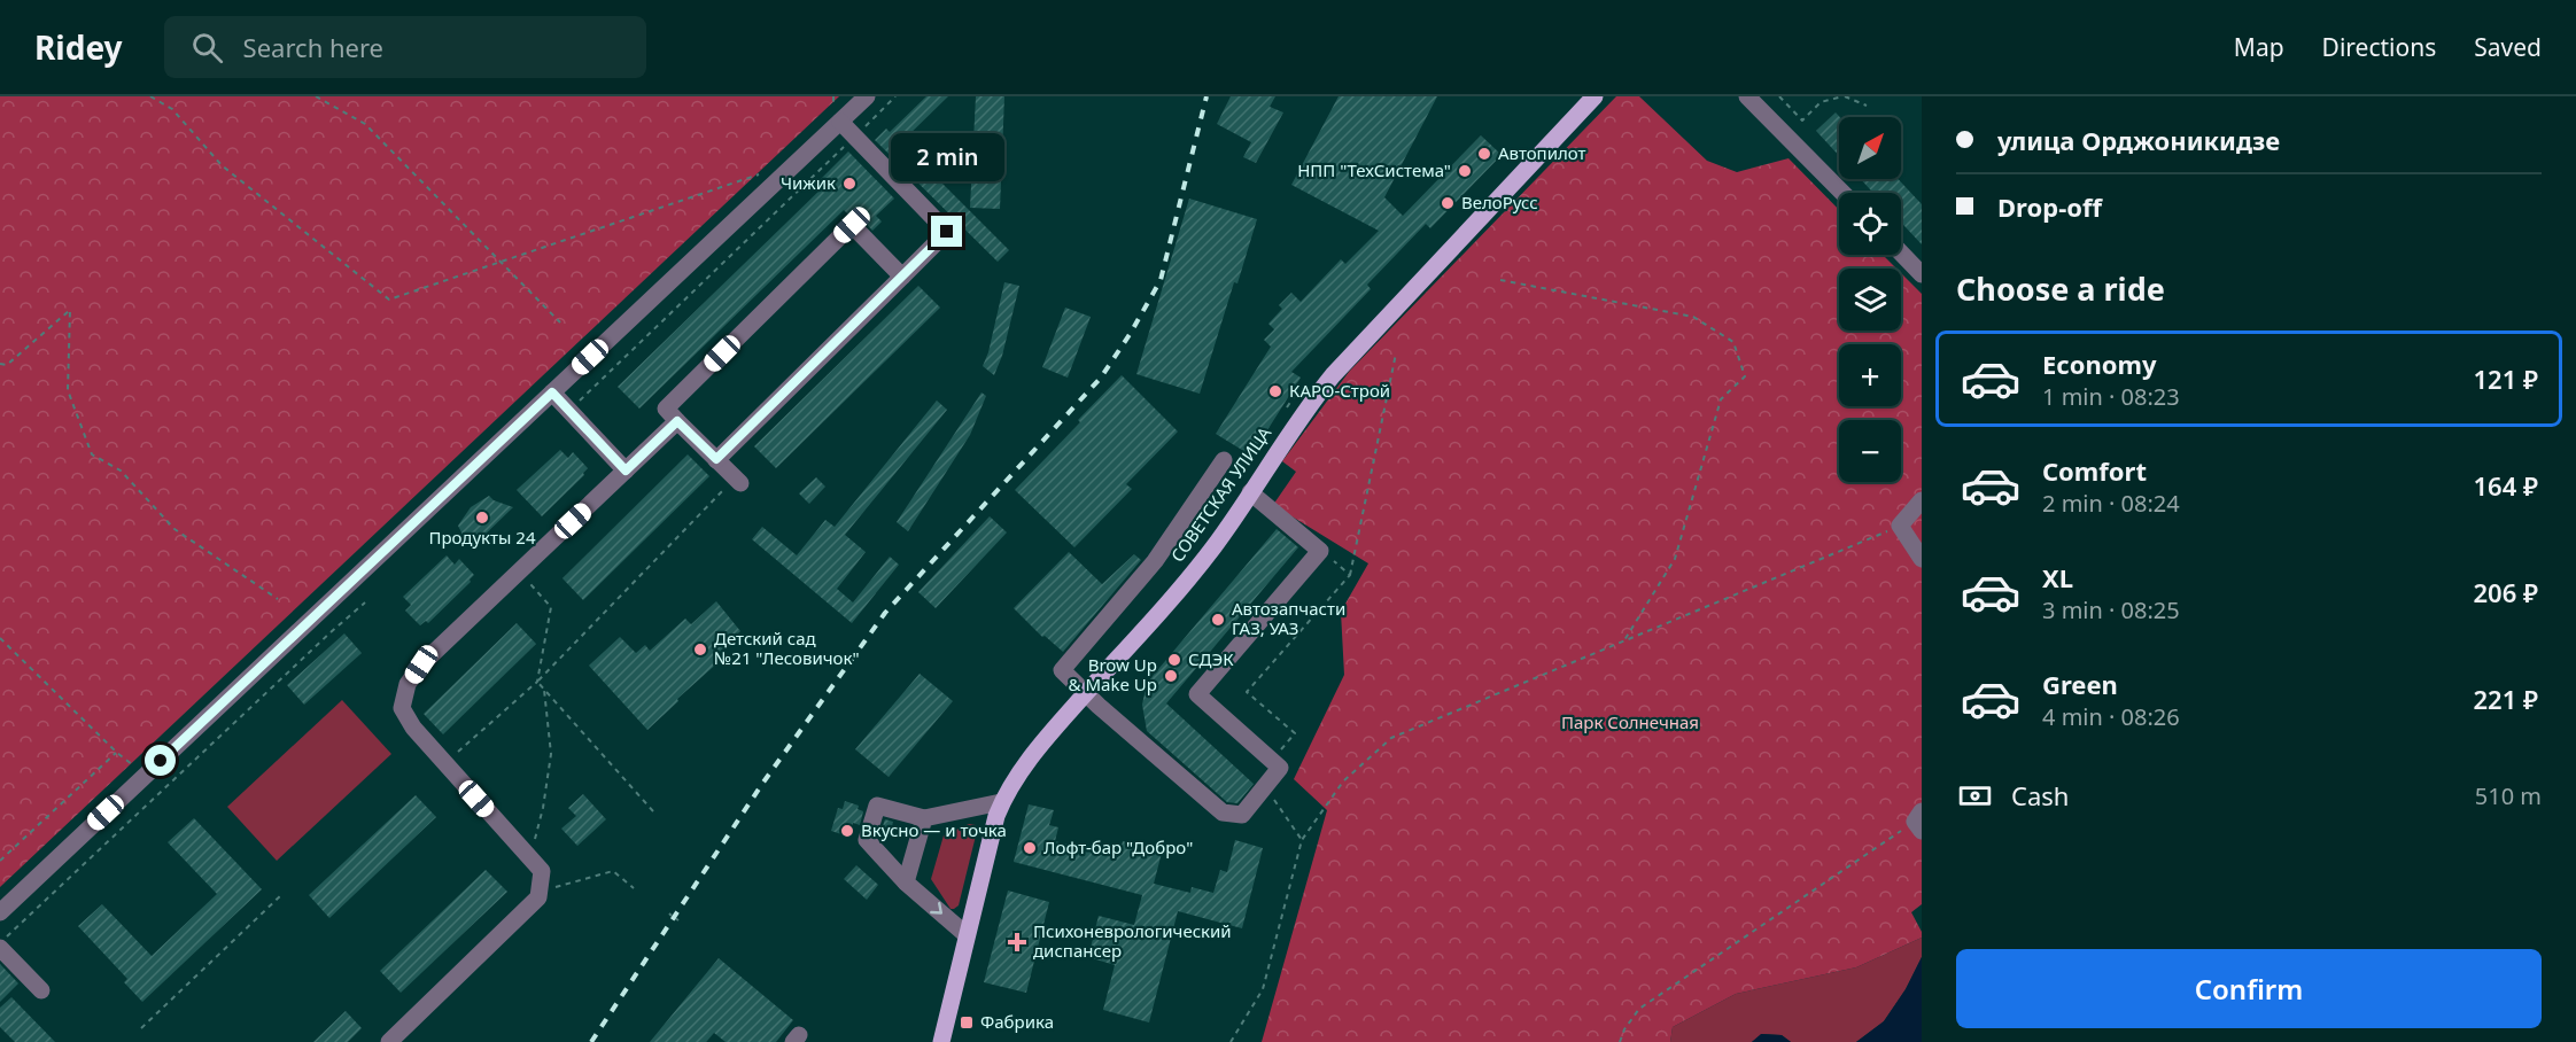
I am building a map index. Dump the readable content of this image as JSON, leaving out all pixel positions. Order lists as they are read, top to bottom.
{
  "streets": {
    "main road": ["СОВЕТСКАЯ УЛИЦА"]
  },
  "parks": ["Парк Солнечная"],
  "places": {
    "other": [
      "Автопилот",
      "НПП \"ТехСистема\"",
      "Чижик",
      "ВелоРусс",
      "КАРО-Строй",
      "Продукты 24",
      "Автозапчасти ГАЗ, УАЗ",
      "Детский сад №21 \"Лесовичок\"",
      "СДЭК",
      "Brow Up & Make Up",
      "Вкусно — и точка",
      "Лофт-бар \"Добро\""
    ],
    "health": ["Психоневрологический диспансер"],
    "transit": ["Фабрика"]
  },
  "north": "top right",
  "page": {
    "header": "Ridey",
    "search": "Search here",
    "nav": ["Map", "Directions", "Saved"],
    "banner": ["улица Орджоникидзе", "Drop-off"],
    "map_buttons": ["+", "−"],
    "bubble": "2 min",
    "heading": "Choose a ride",
    "list": [
      {
        "name": "Economy",
        "note": "1 min · 08:23",
        "value": "121 ₽"
      },
      {
        "name": "Comfort",
        "note": "2 min · 08:24",
        "value": "164 ₽"
      },
      {
        "name": "XL",
        "note": "3 min · 08:25",
        "value": "206 ₽"
      },
      {
        "name": "Green",
        "note": "4 min · 08:26",
        "value": "221 ₽"
      }
    ],
    "pay": ["Cash", "510 m"],
    "buttons": "Confirm"
  }
}
